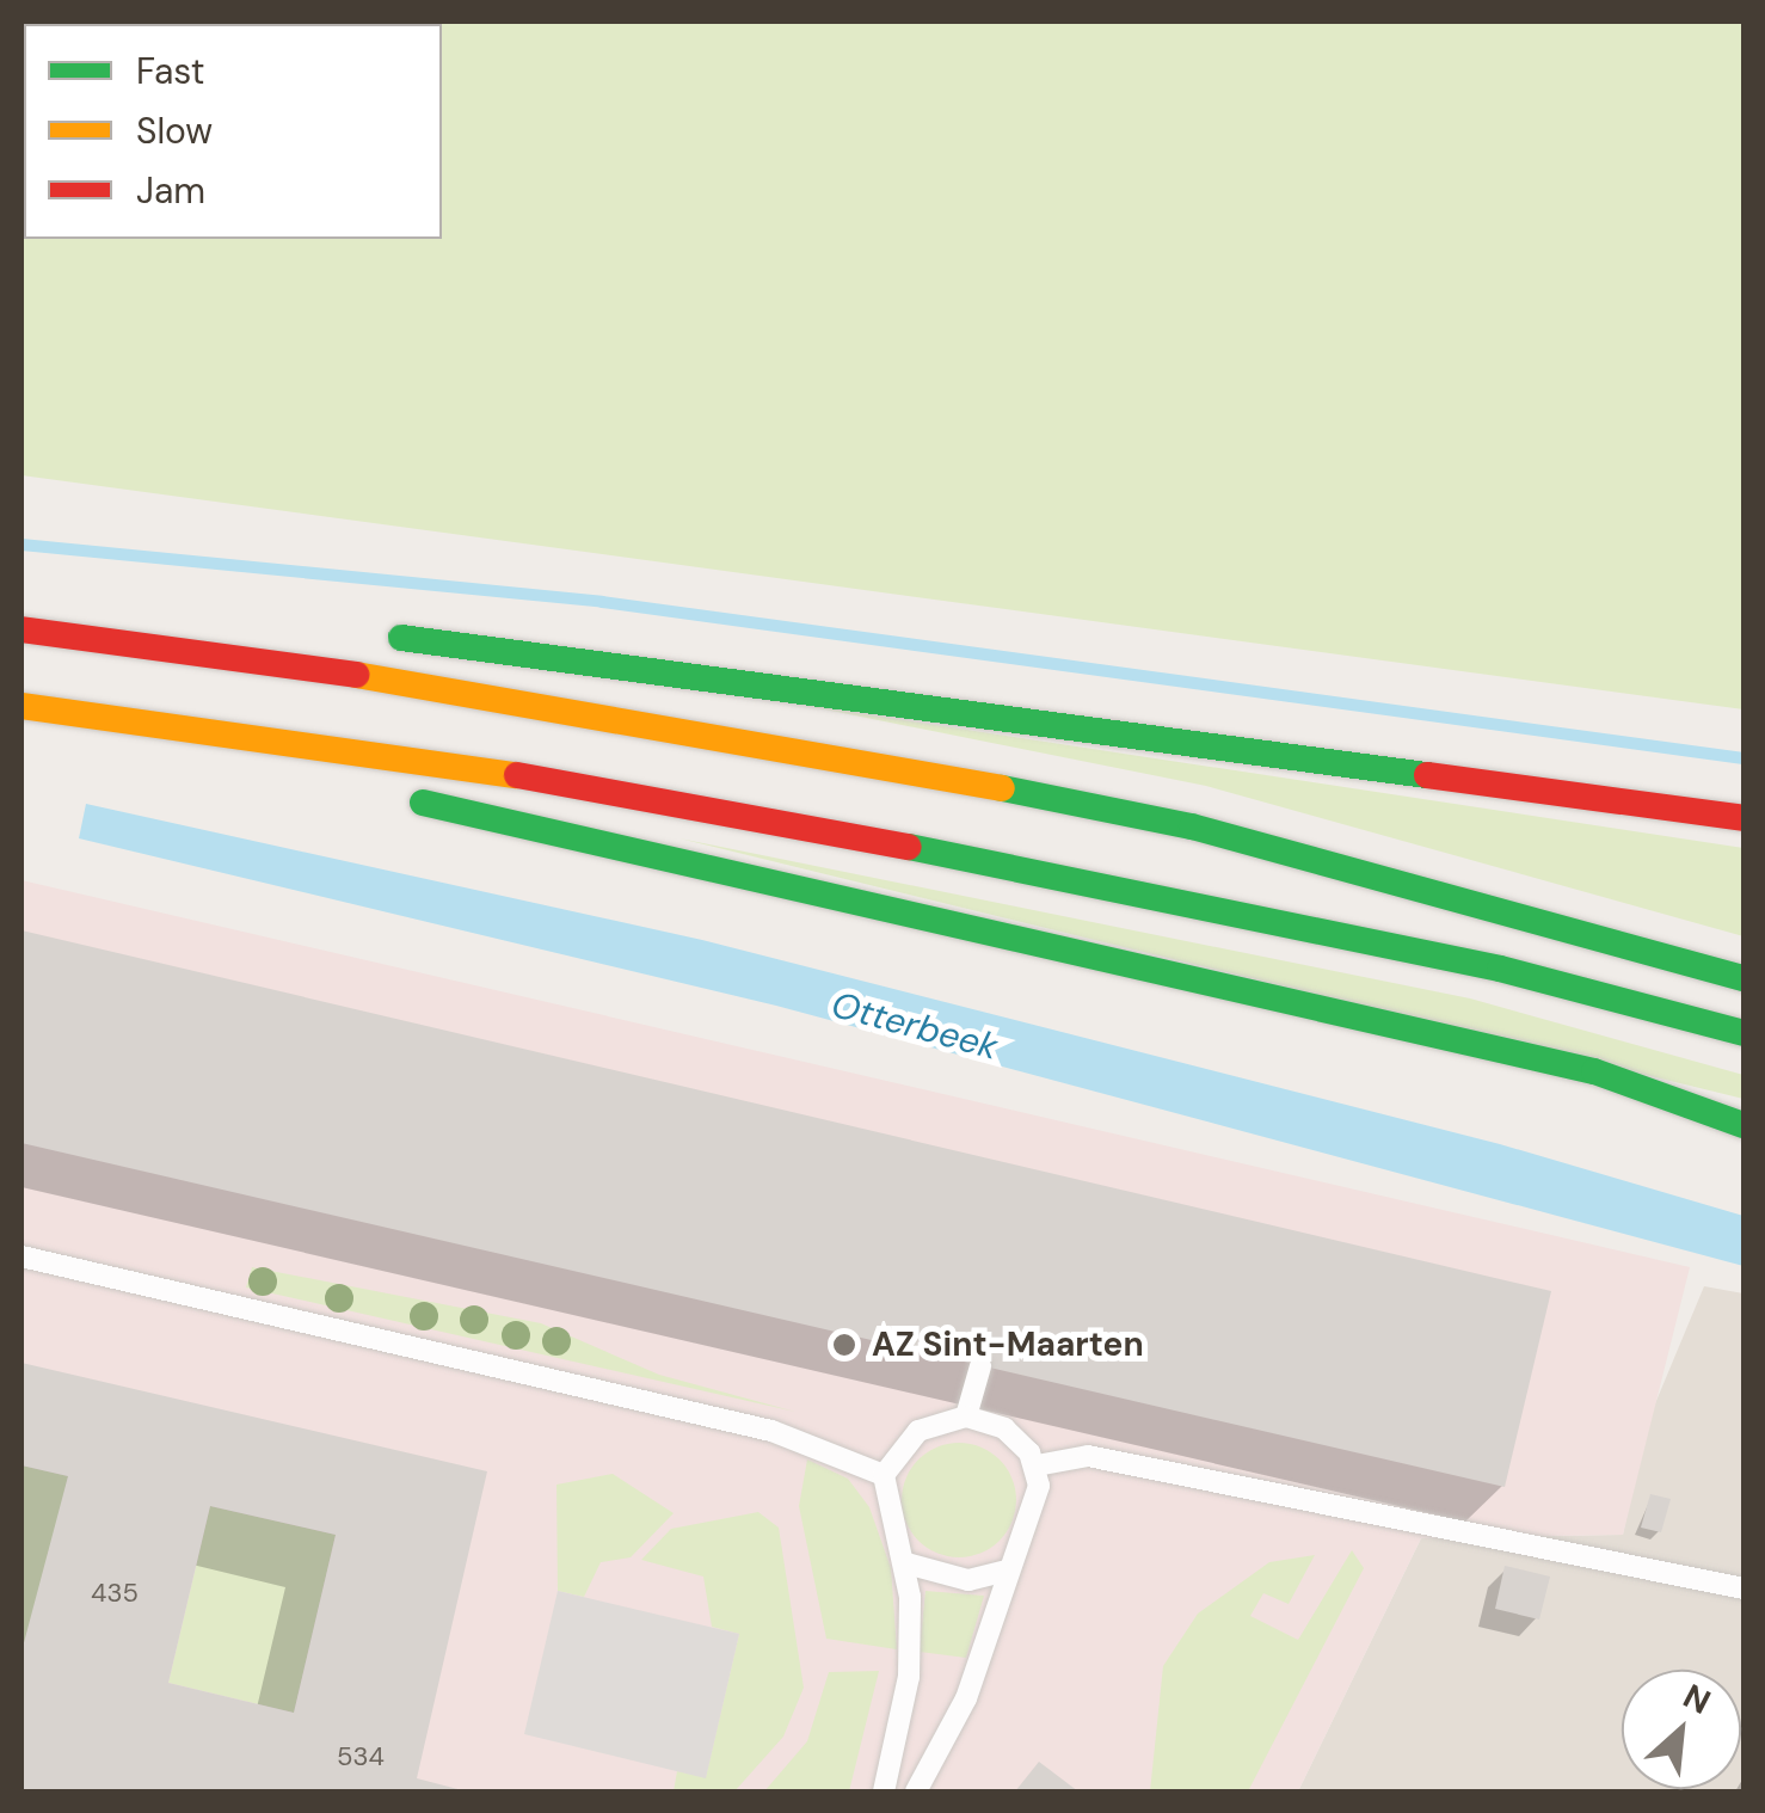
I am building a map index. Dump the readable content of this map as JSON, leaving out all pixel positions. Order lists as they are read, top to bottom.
{
  "water": ["Otterbeek"],
  "places": ["AZ Sint-Maarten"],
  "house_numbers": ["435", "534"],
  "legend": ["Fast", "Slow", "Jam"],
  "north": "top right"
}
